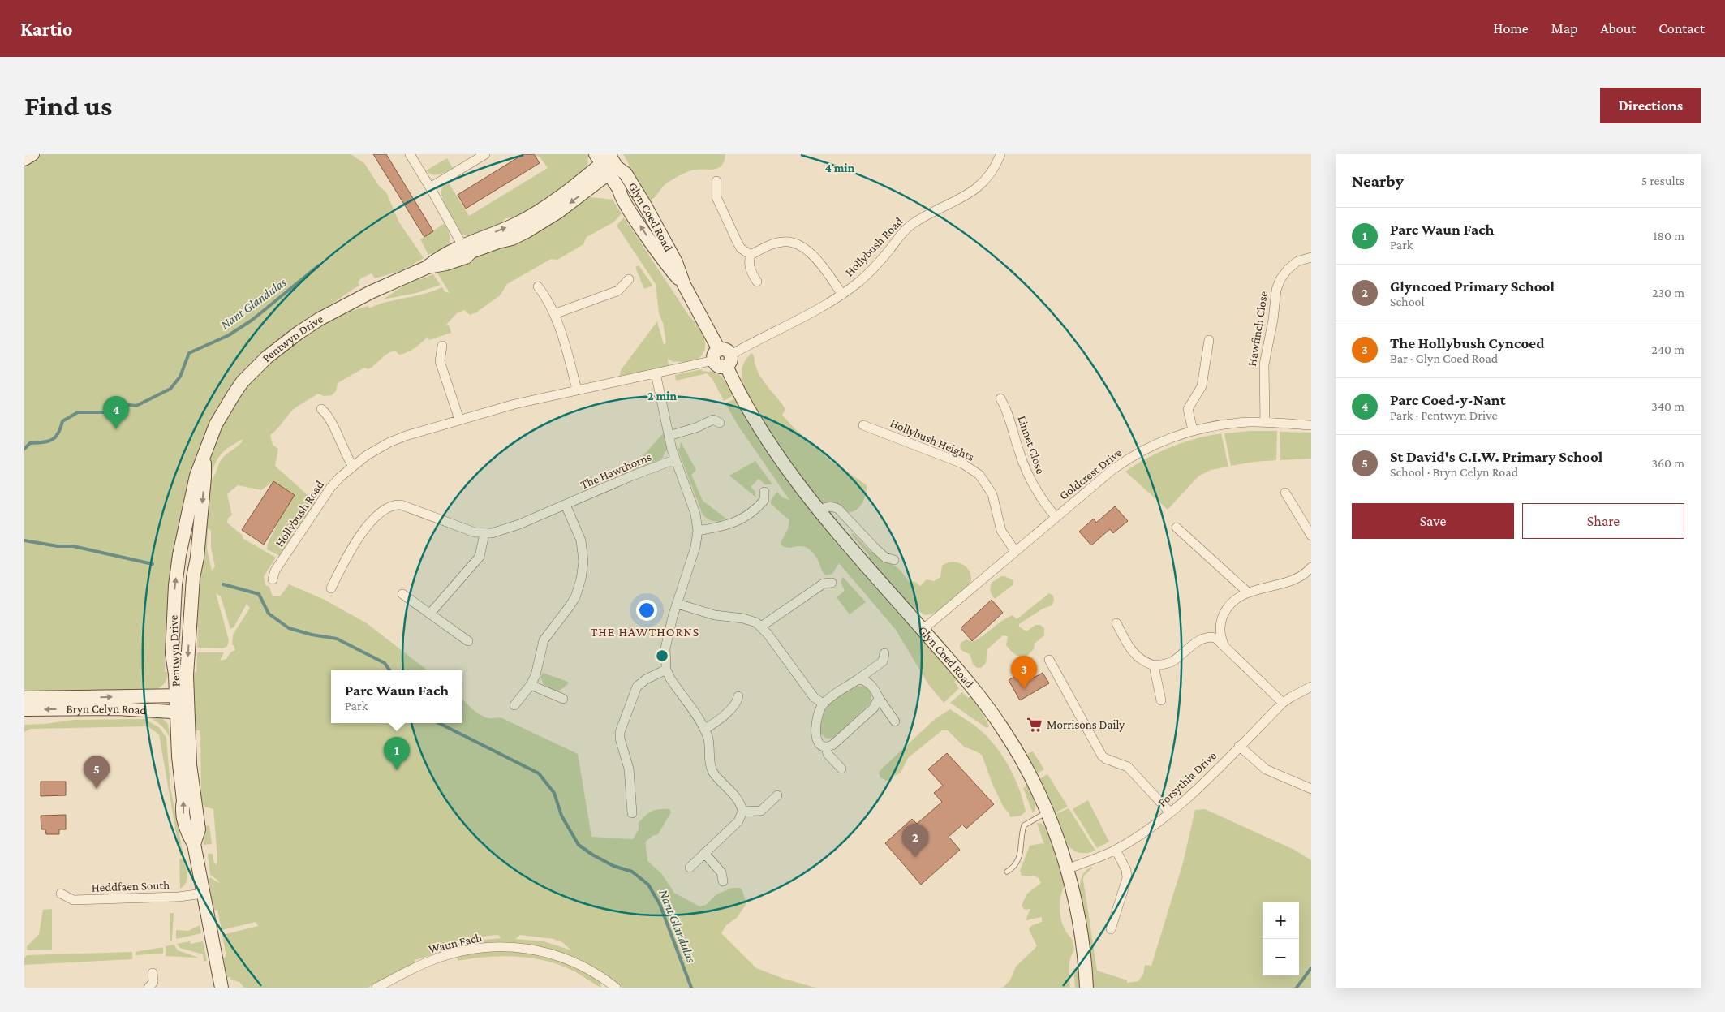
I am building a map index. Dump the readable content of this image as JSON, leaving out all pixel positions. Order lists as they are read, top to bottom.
{
  "streets": {
    "street": [
      "Glyn Coed Road",
      "Hollybush Road",
      "Hawfinch Close",
      "Pentwyn Drive",
      "Hollybush Heights",
      "Linnet Close",
      "The Hawthorns",
      "Goldcrest Drive",
      "Bryn Celyn Road",
      "Forsythia Drive",
      "Heddfaen South",
      "Waun Fach"
    ]
  },
  "crossings": [
    ["Glyn Coed Road", "Hollybush Road"],
    ["Glyn Coed Road", "Pentwyn Drive"],
    ["Glyn Coed Road", "Goldcrest Drive"],
    ["Glyn Coed Road", "Forsythia Drive"],
    ["Hawfinch Close", "Goldcrest Drive"],
    ["Pentwyn Drive", "Bryn Celyn Road"],
    ["Pentwyn Drive", "Heddfaen South"],
    ["Hollybush Heights", "Goldcrest Drive"],
    ["Linnet Close", "Goldcrest Drive"]
  ],
  "districts": ["THE HAWTHORNS"],
  "water": ["Nant Glandulas"],
  "places": {
    "supermarket": ["Morrisons Daily"]
  },
  "page": {
    "header": "Kartio",
    "nav": [
      "Home",
      "Map",
      "About",
      "Contact"
    ],
    "buttons": [
      "Directions",
      ["Save", "Share"]
    ],
    "title": "Find us",
    "heading": ["Nearby", "5 results"],
    "list": [
      {
        "mark": "1",
        "name": "Parc Waun Fach",
        "note": "Park",
        "value": "180 m"
      },
      {
        "mark": "2",
        "name": "Glyncoed Primary School",
        "note": "School",
        "value": "230 m"
      },
      {
        "mark": "3",
        "name": "The Hollybush Cyncoed",
        "note": "Bar · Glyn Coed Road",
        "value": "240 m"
      },
      {
        "mark": "4",
        "name": "Parc Coed-y-Nant",
        "note": "Park · Pentwyn Drive",
        "value": "340 m"
      },
      {
        "mark": "5",
        "name": "St David's C.I.W. Primary School",
        "note": "School · Bryn Celyn Road",
        "value": "360 m"
      }
    ],
    "pins": [
      "4",
      "3",
      "1",
      "5",
      "2"
    ],
    "popup": ["Parc Waun Fach", "Park"],
    "map_buttons": ["+", "−"]
  },
  "rings": ["4 min", "2 min"]
}
